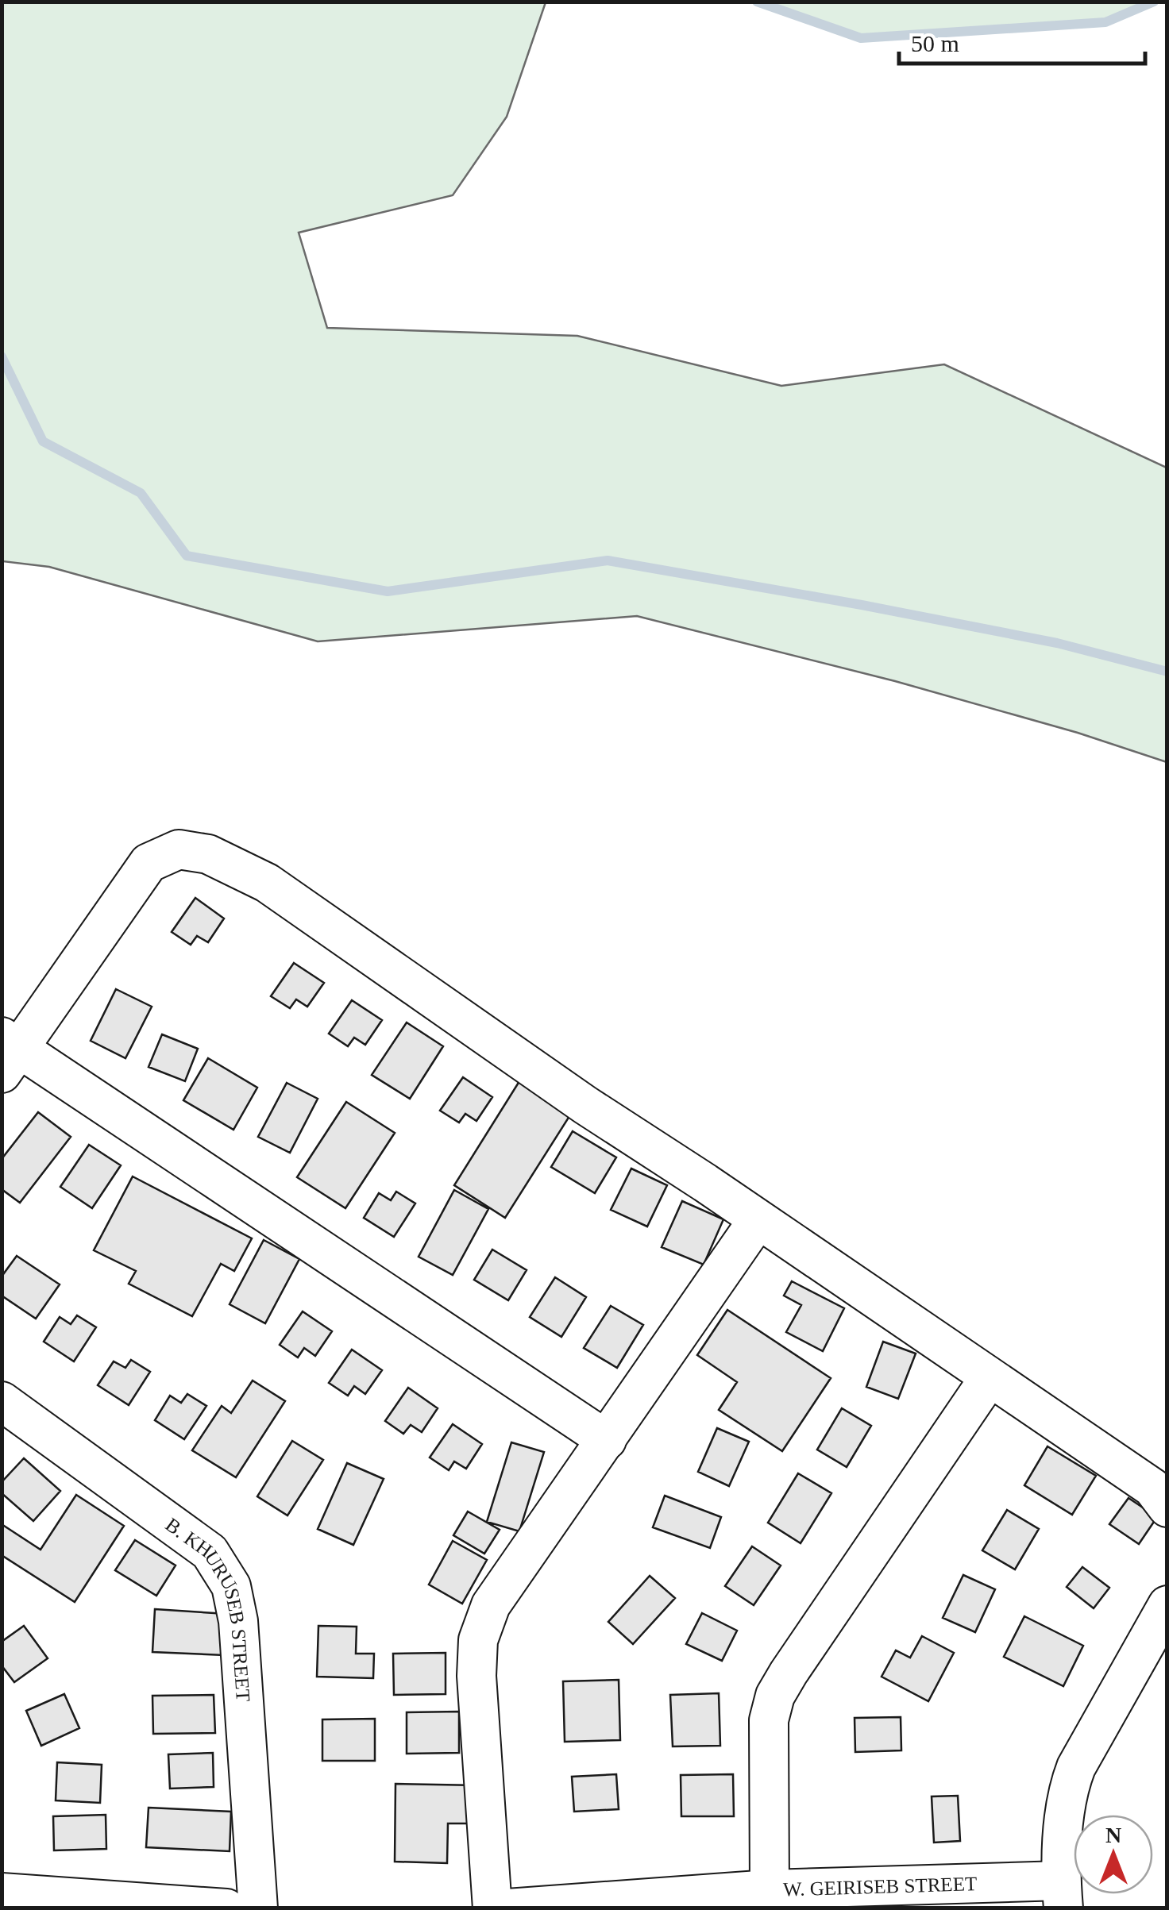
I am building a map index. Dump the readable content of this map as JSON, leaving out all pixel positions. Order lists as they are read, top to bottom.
{
  "streets": {
    "street": ["B. KHURUSEB STREET", "W. GEIRISEB STREET"]
  },
  "scale_bar": "50 m",
  "north": "top"
}
